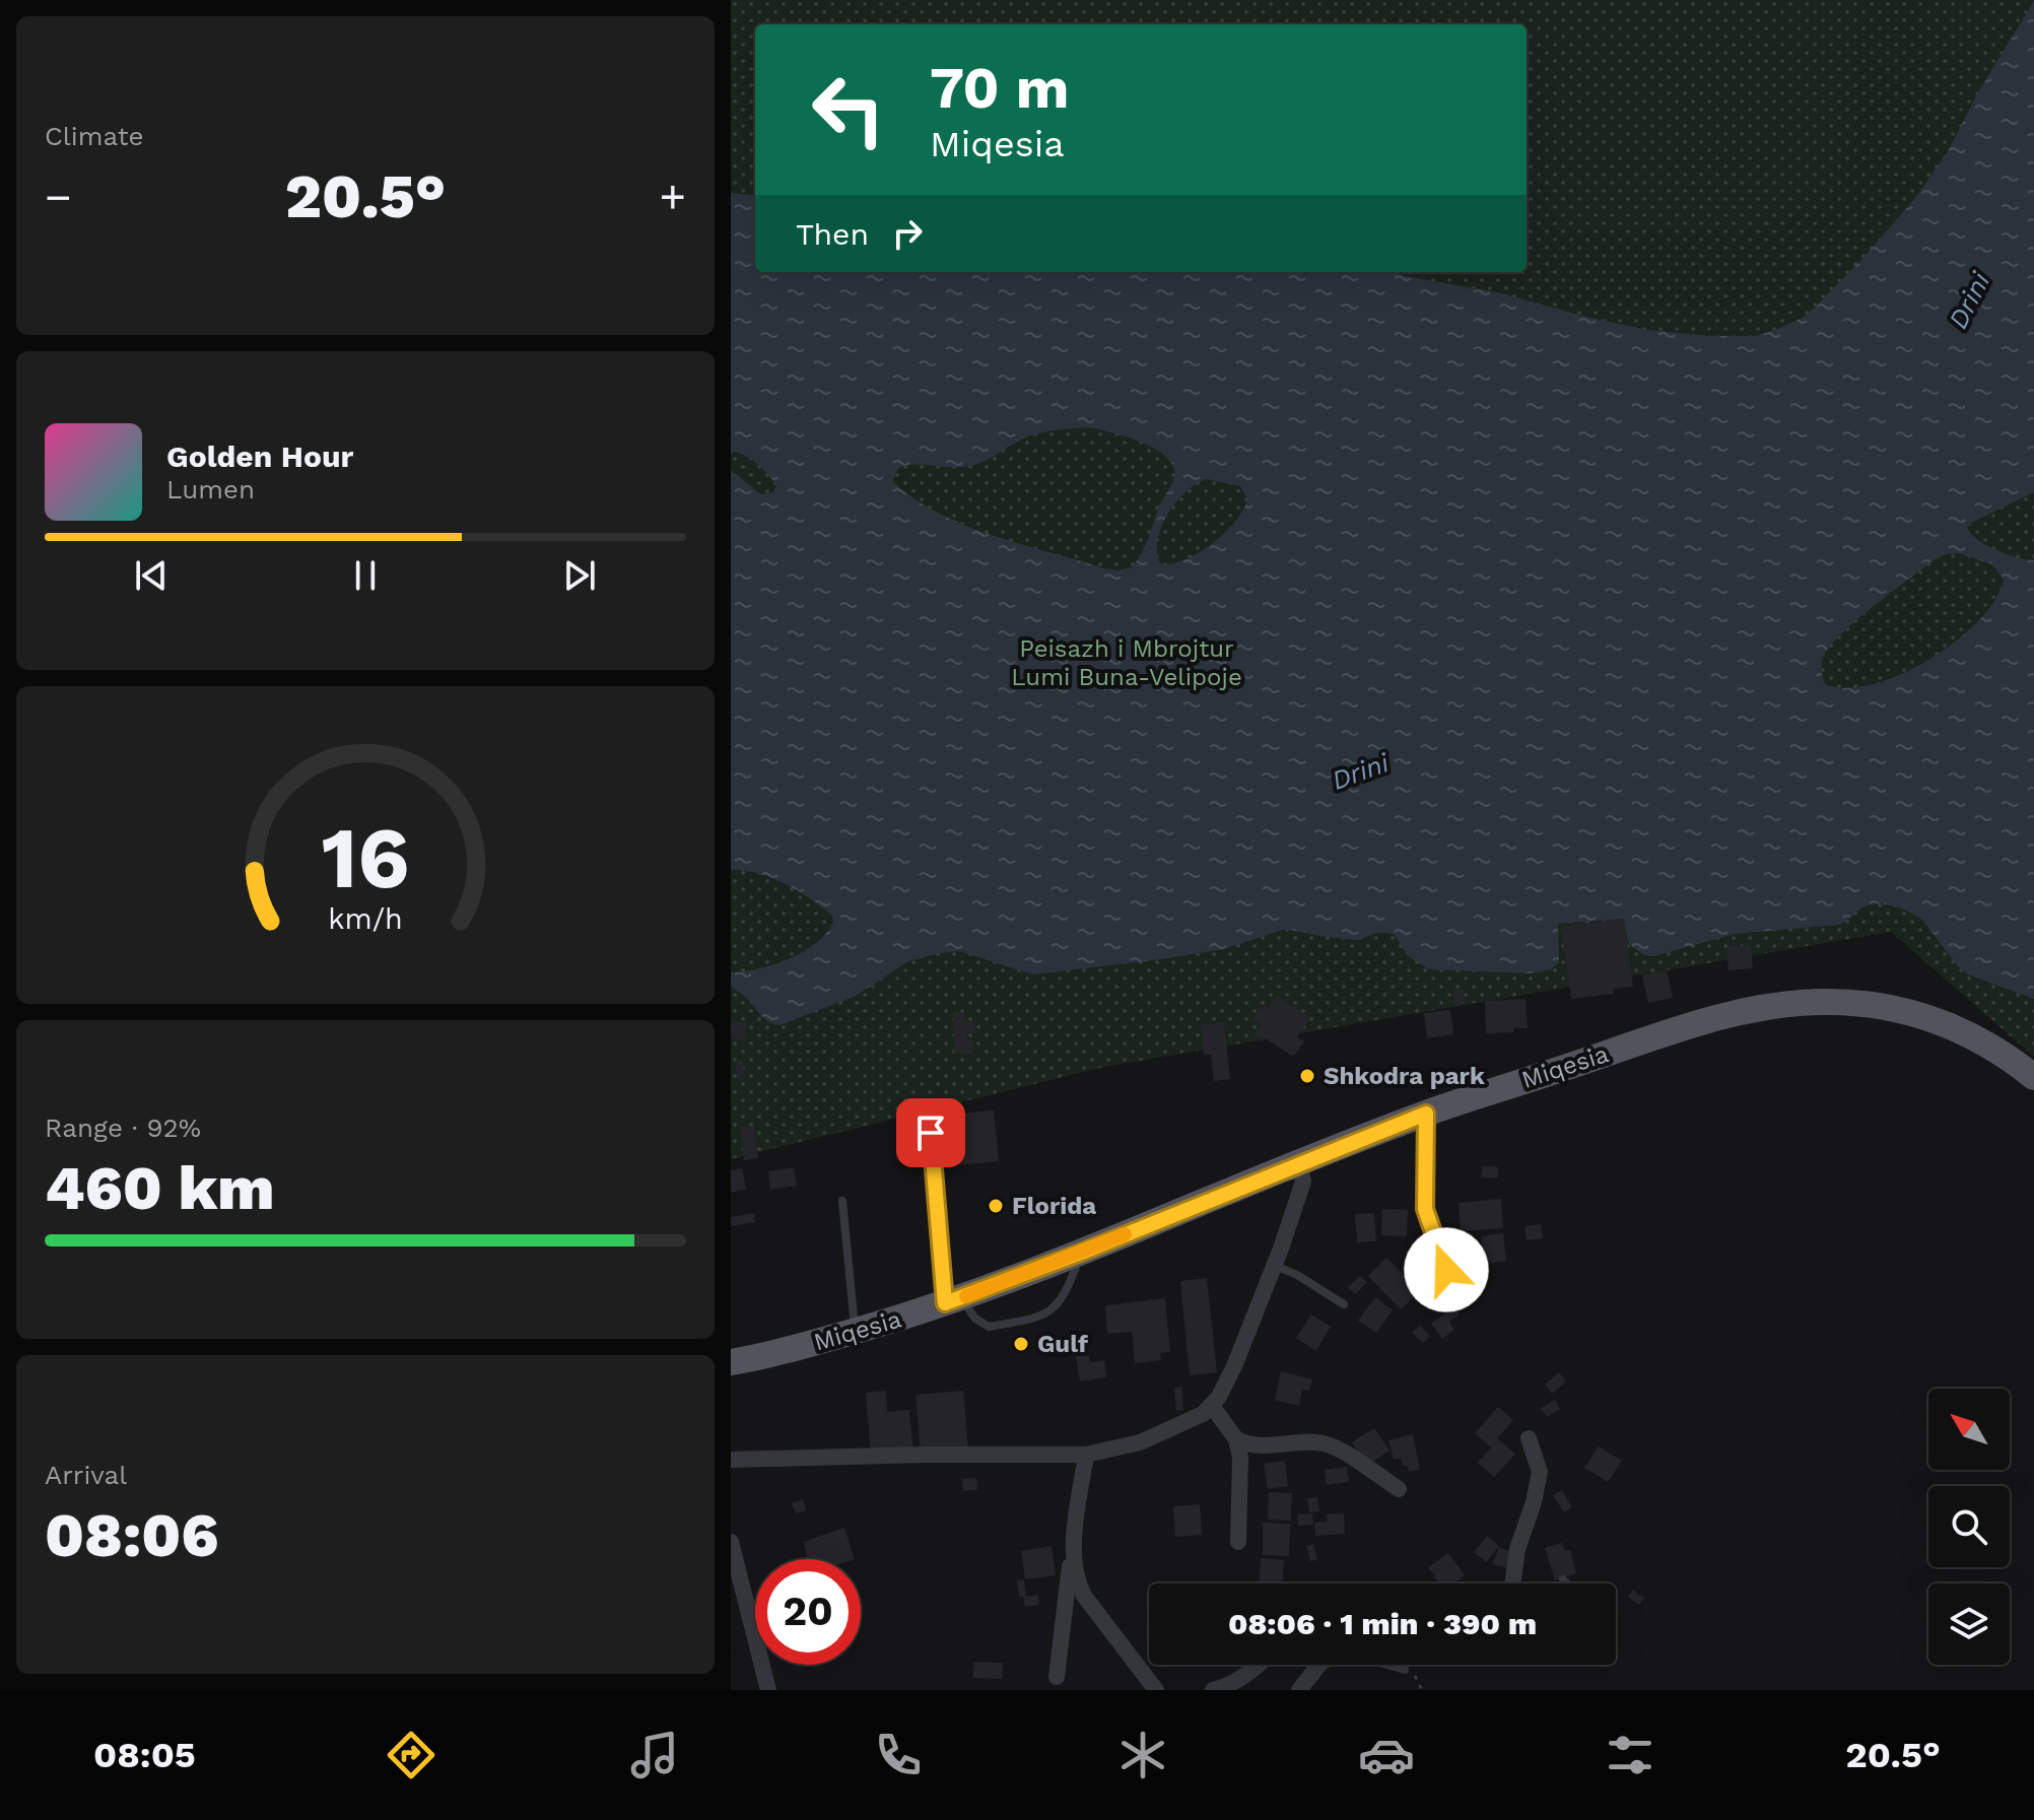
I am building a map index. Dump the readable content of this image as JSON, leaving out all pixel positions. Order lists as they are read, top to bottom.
{
  "streets": {
    "main road": ["Miqesia"]
  },
  "water": ["Drini"],
  "parks": ["Peisazh i Mbrojtur Lumi Buna-Velipoje"],
  "places": ["Shkodra park", "Florida", "Gulf"],
  "north": "top left",
  "page": {
    "tile": [
      "Climate",
      ["Range · 92%", "460 km"],
      ["Arrival", "08:06"]
    ],
    "turn": ["70 m", "Miqesia"],
    "heat": ["−", "20.5°", "+"],
    "then": "Then",
    "song": ["Golden Hour", "Lumen"],
    "limit": "20",
    "trip": "08:06 · 1 min · 390 m",
    "tabs": ["08:05", "20.5°"],
    "gauge": ["16", "km/h"]
  }
}
